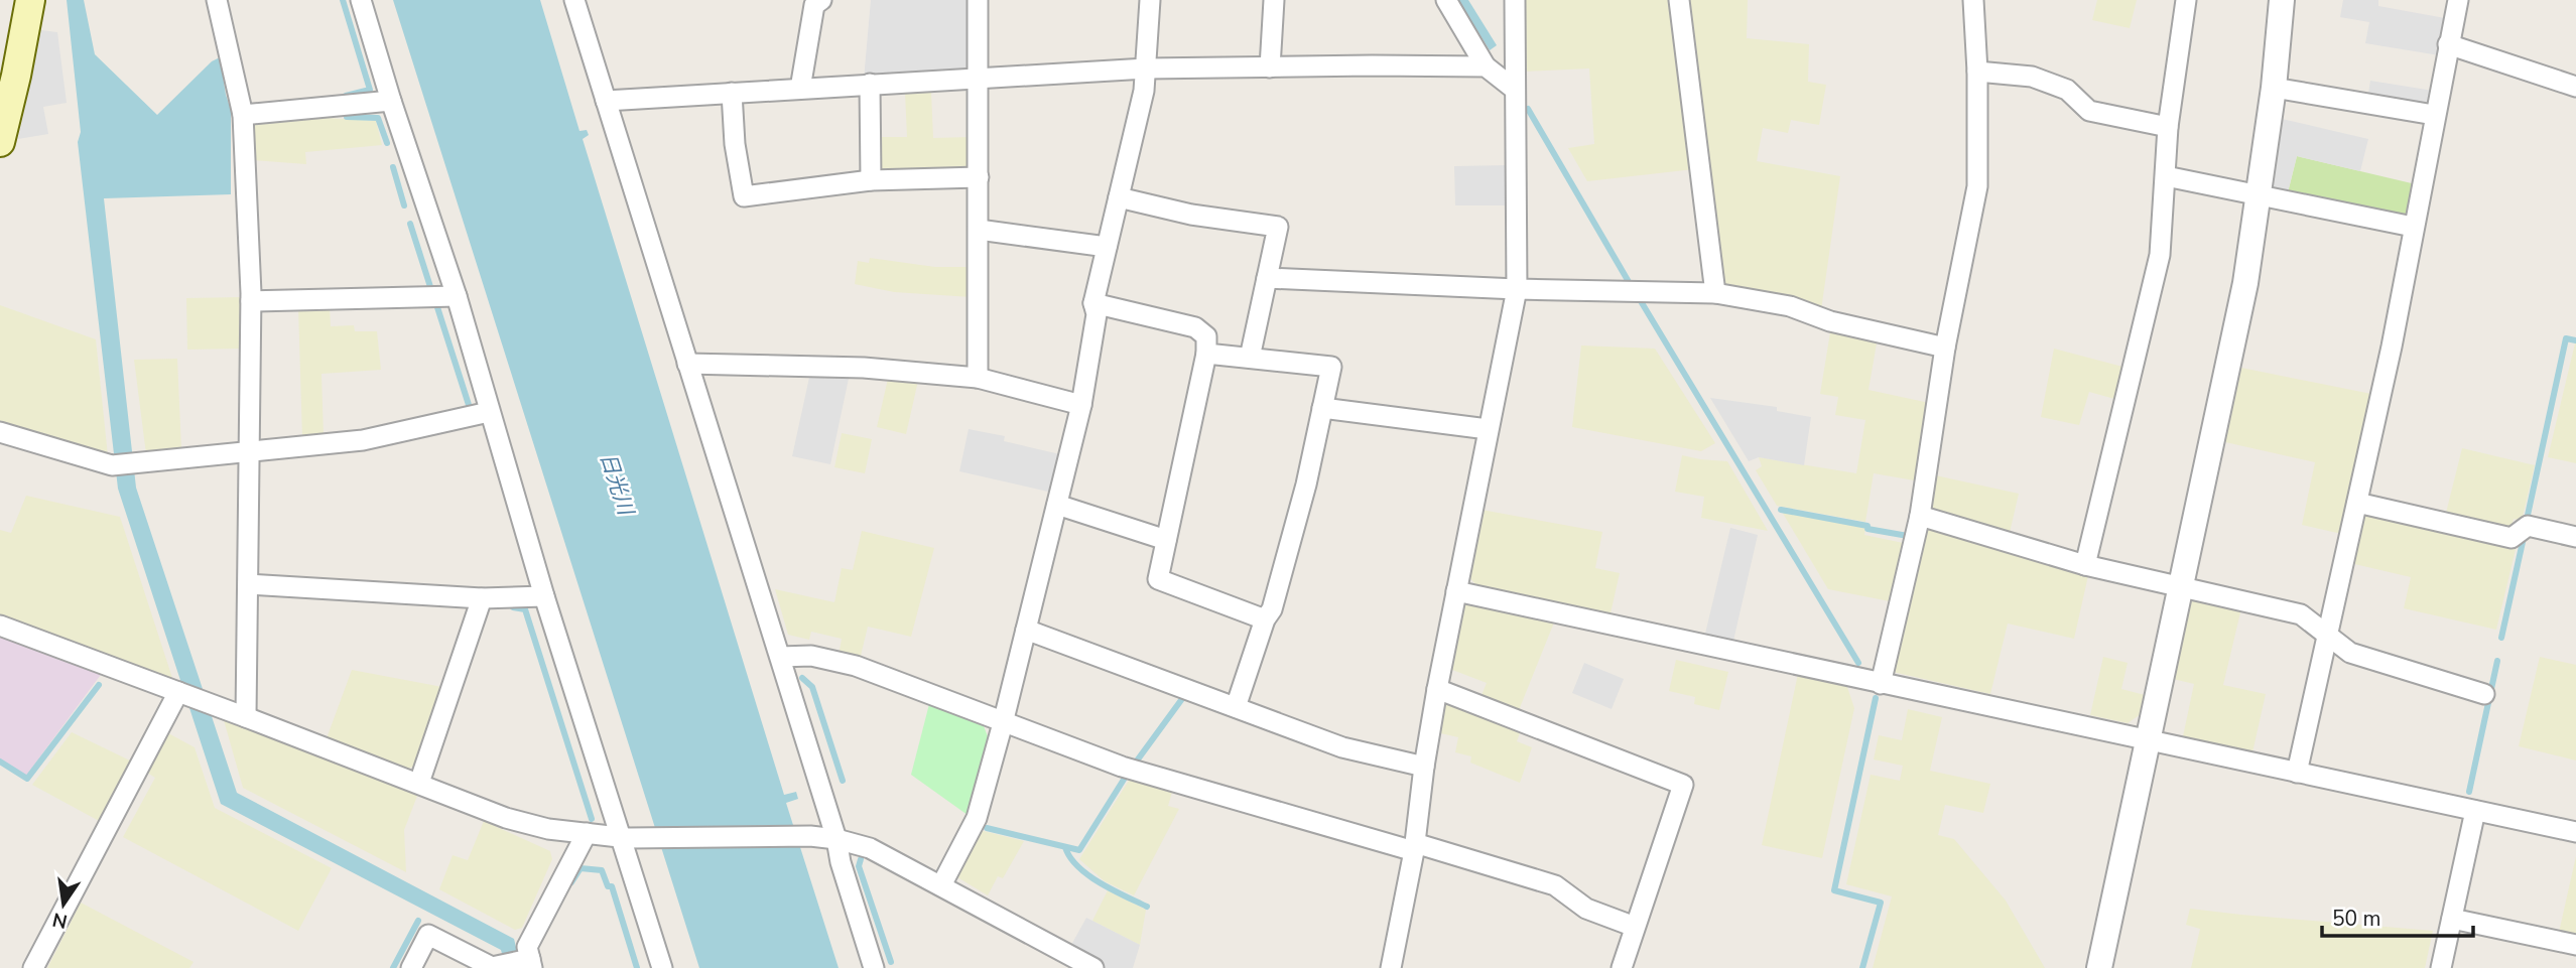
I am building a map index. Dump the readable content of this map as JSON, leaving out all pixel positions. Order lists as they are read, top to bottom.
{
  "water": ["日光川"],
  "scale_bar": "50 m",
  "north": "bottom"
}
